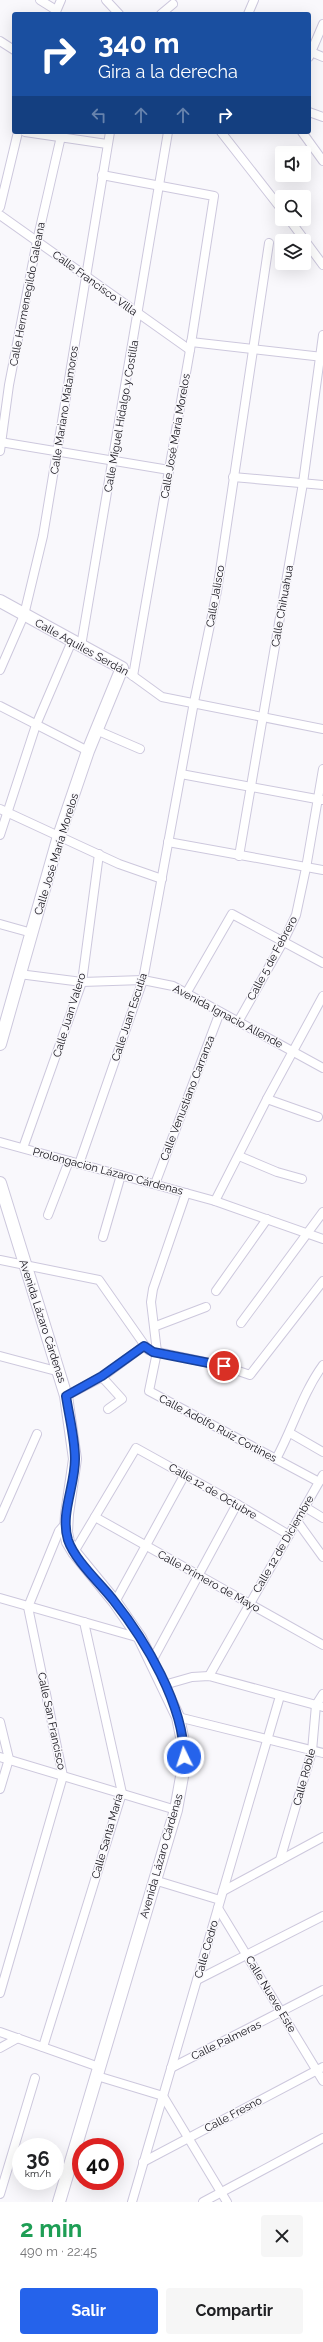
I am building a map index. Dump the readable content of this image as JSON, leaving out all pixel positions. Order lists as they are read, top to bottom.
{
  "streets": {
    "street": [
      "Calle Francisco Villa",
      "Calle Hermenegildo Galeana",
      "Calle Mariano Matamoros",
      "Calle Miguel Hidalgo y Costilla",
      "Calle José María Morelos",
      "Calle Jalisco",
      "Calle Chihuahua",
      "Calle Aquiles Serdán",
      "Calle 5 de Febrero",
      "Calle Juan Valero",
      "Avenida Ignacio Allende",
      "Calle Juan Escutia",
      "Calle Venustiano Carranza",
      "Prolongación Lázaro Cárdenas",
      "Avenida Lázaro Cárdenas",
      "Calle Adolfo Ruiz Cortines",
      "Calle 12 de Octubre",
      "Calle 12 de Diciembre",
      "Calle Primero de Mayo",
      "Calle San Francisco",
      "Calle Roble",
      "Calle Santa María",
      "Calle Cedro",
      "Calle Nueve Este",
      "Calle Palmeras",
      "Calle Fresno"
    ]
  },
  "crossings": [
    ["Calle Francisco Villa", "Calle Hermenegildo Galeana"],
    ["Calle Francisco Villa", "Calle Mariano Matamoros"],
    ["Calle Francisco Villa", "Calle Miguel Hidalgo y Costilla"],
    ["Calle Francisco Villa", "Calle José María Morelos"],
    ["Calle Mariano Matamoros", "Calle Aquiles Serdán"],
    ["Calle Miguel Hidalgo y Costilla", "Calle José María Morelos"],
    ["Calle Miguel Hidalgo y Costilla", "Calle Aquiles Serdán"],
    ["Calle José María Morelos", "Calle Aquiles Serdán"],
    ["Calle José María Morelos", "Avenida Ignacio Allende"],
    ["Calle Jalisco", "Calle Aquiles Serdán"],
    ["Calle Jalisco", "Calle Juan Escutia"],
    ["Calle 5 de Febrero", "Avenida Ignacio Allende"],
    ["Calle Juan Valero", "Avenida Ignacio Allende"],
    ["Calle Juan Valero", "Prolongación Lázaro Cárdenas"],
    ["Avenida Ignacio Allende", "Calle Juan Escutia"],
    ["Avenida Ignacio Allende", "Calle Venustiano Carranza"],
    ["Calle Juan Escutia", "Prolongación Lázaro Cárdenas"],
    ["Calle Venustiano Carranza", "Prolongación Lázaro Cárdenas"],
    ["Prolongación Lázaro Cárdenas", "Calle Adolfo Ruiz Cortines"],
    ["Calle Adolfo Ruiz Cortines", "Calle 12 de Diciembre"],
    ["Calle 12 de Octubre", "Calle 12 de Diciembre"],
    ["Calle 12 de Octubre", "Calle Primero de Mayo"],
    ["Calle 12 de Diciembre", "Calle Primero de Mayo"],
    ["Calle Cedro", "Calle Nueve Este"],
    ["Calle Cedro", "Calle Palmeras"],
    ["Calle Cedro", "Calle Fresno"],
    ["Calle Nueve Este", "Calle Palmeras"],
    ["Calle Nueve Este", "Calle Fresno"]
  ],
  "page": {
    "turn": ["340 m", "Gira a la derecha"],
    "speed": "36 km/h",
    "limit": "40",
    "heading": ["2 min", "490 m · 22:45"],
    "buttons": ["Salir", "Compartir"]
  }
}
